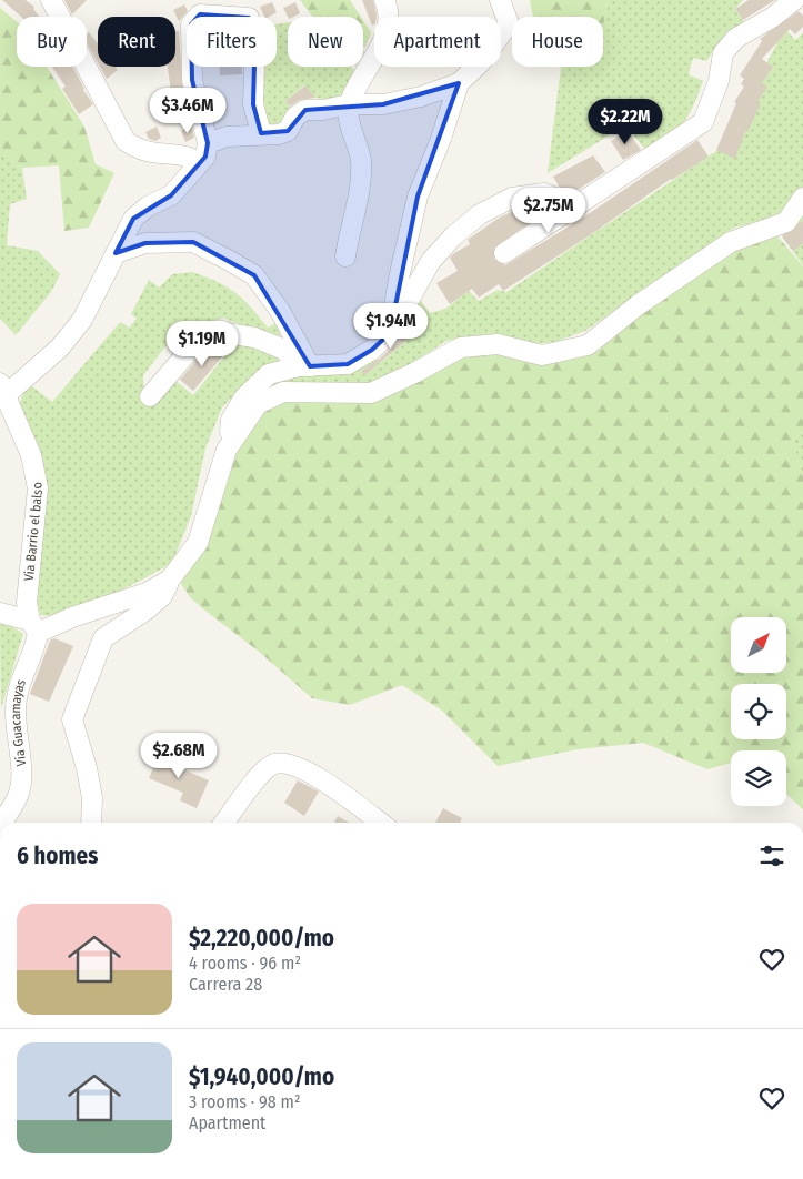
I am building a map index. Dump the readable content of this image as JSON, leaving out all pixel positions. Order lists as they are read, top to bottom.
{
  "streets": {
    "street": ["Via Barrio el balso", "Via Guacamayas"]
  },
  "crossings": [
    ["Via Barrio el balso", "Via Guacamayas"]
  ],
  "north": "top right",
  "page": {
    "chip": [
      "Buy",
      "Rent",
      "Filters",
      "New",
      "Apartment",
      "House"
    ],
    "price": [
      "$3.46M",
      "$2.22M",
      "$2.75M",
      "$1.94M",
      "$1.19M",
      "$2.68M"
    ],
    "heading": "6 homes",
    "list": [
      {
        "name": "$2,220,000/mo",
        "note": "4 rooms · 96 m² · Carrera 28"
      },
      {
        "name": "$1,940,000/mo",
        "note": "3 rooms · 98 m² · Apartment"
      }
    ]
  }
}
